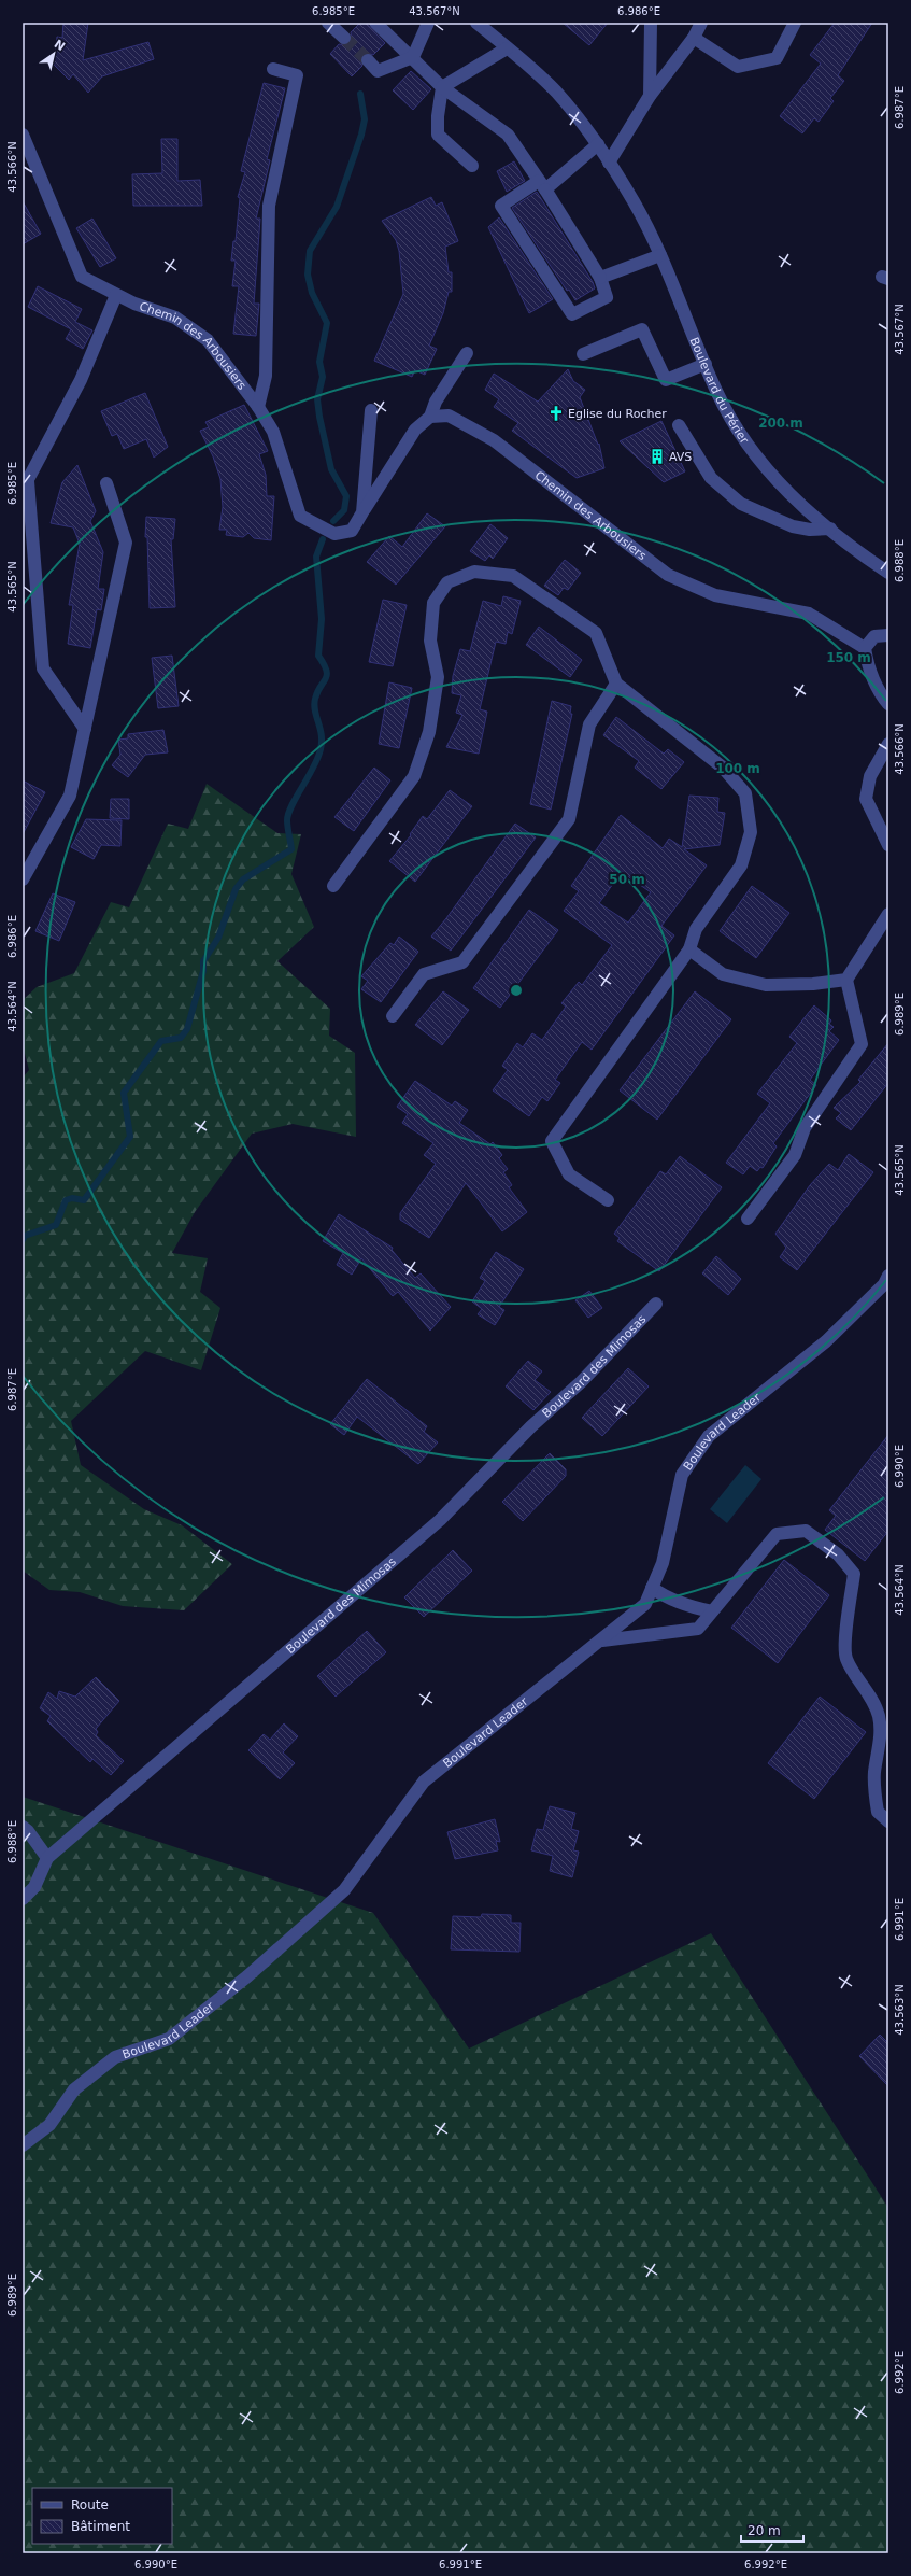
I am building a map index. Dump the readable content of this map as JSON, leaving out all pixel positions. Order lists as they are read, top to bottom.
{
  "streets": {
    "street": [
      "Chemin des Arbousiers",
      "Boulevard du Périer",
      "Boulevard des Mimosas",
      "Boulevard Leader"
    ]
  },
  "places": {
    "church": ["Eglise du Rocher"],
    "building": ["AVS"]
  },
  "legend": ["Route", "Bâtiment"],
  "scale_bar": "20 m",
  "north": "top right",
  "coordinates": [
    "6.985°E",
    "43.567°N",
    "6.986°E",
    "6.987°E",
    "43.566°N",
    "6.988°E",
    "43.565°N",
    "43.564°N",
    "6.989°E",
    "6.990°E",
    "6.991°E",
    "43.563°N",
    "6.992°E"
  ],
  "rings": [
    "200 m",
    "150 m",
    "100 m",
    "50 m"
  ]
}
